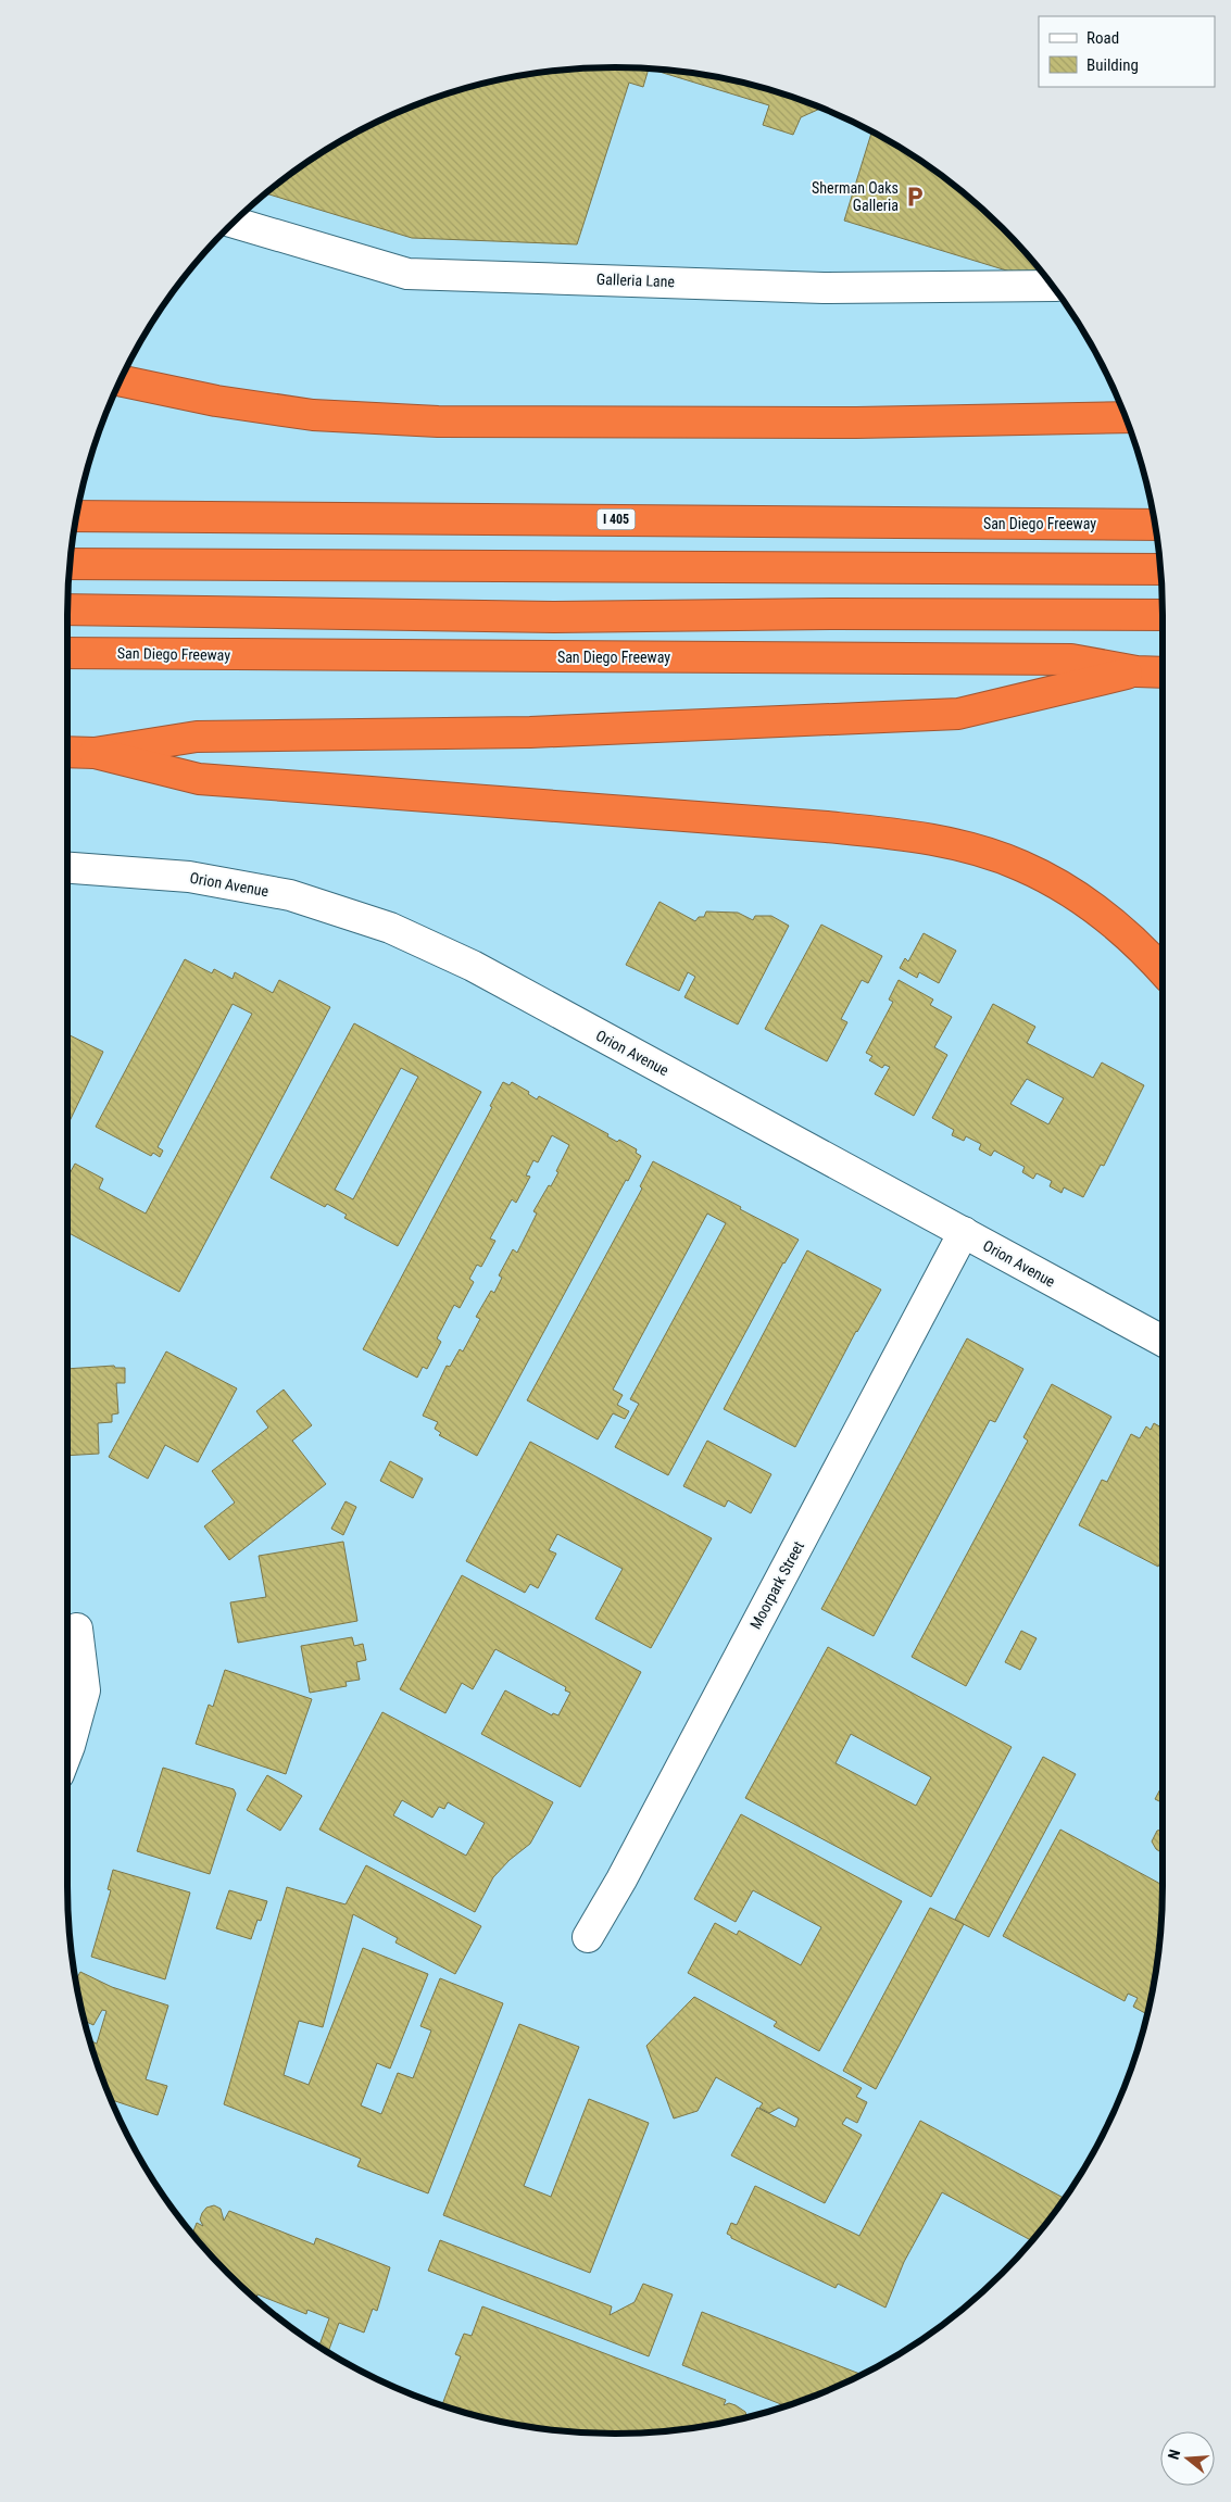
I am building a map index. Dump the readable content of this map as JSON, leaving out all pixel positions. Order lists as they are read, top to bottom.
{
  "streets": {
    "highway": ["I 405", "San Diego Freeway"],
    "street": ["Galleria Lane", "Orion Avenue", "Moorpark Street"]
  },
  "crossings": [
    ["Orion Avenue", "Moorpark Street"]
  ],
  "places": {
    "parking": ["Sherman Oaks Galleria"]
  },
  "legend": ["Road", "Building"],
  "north": "left"
}
